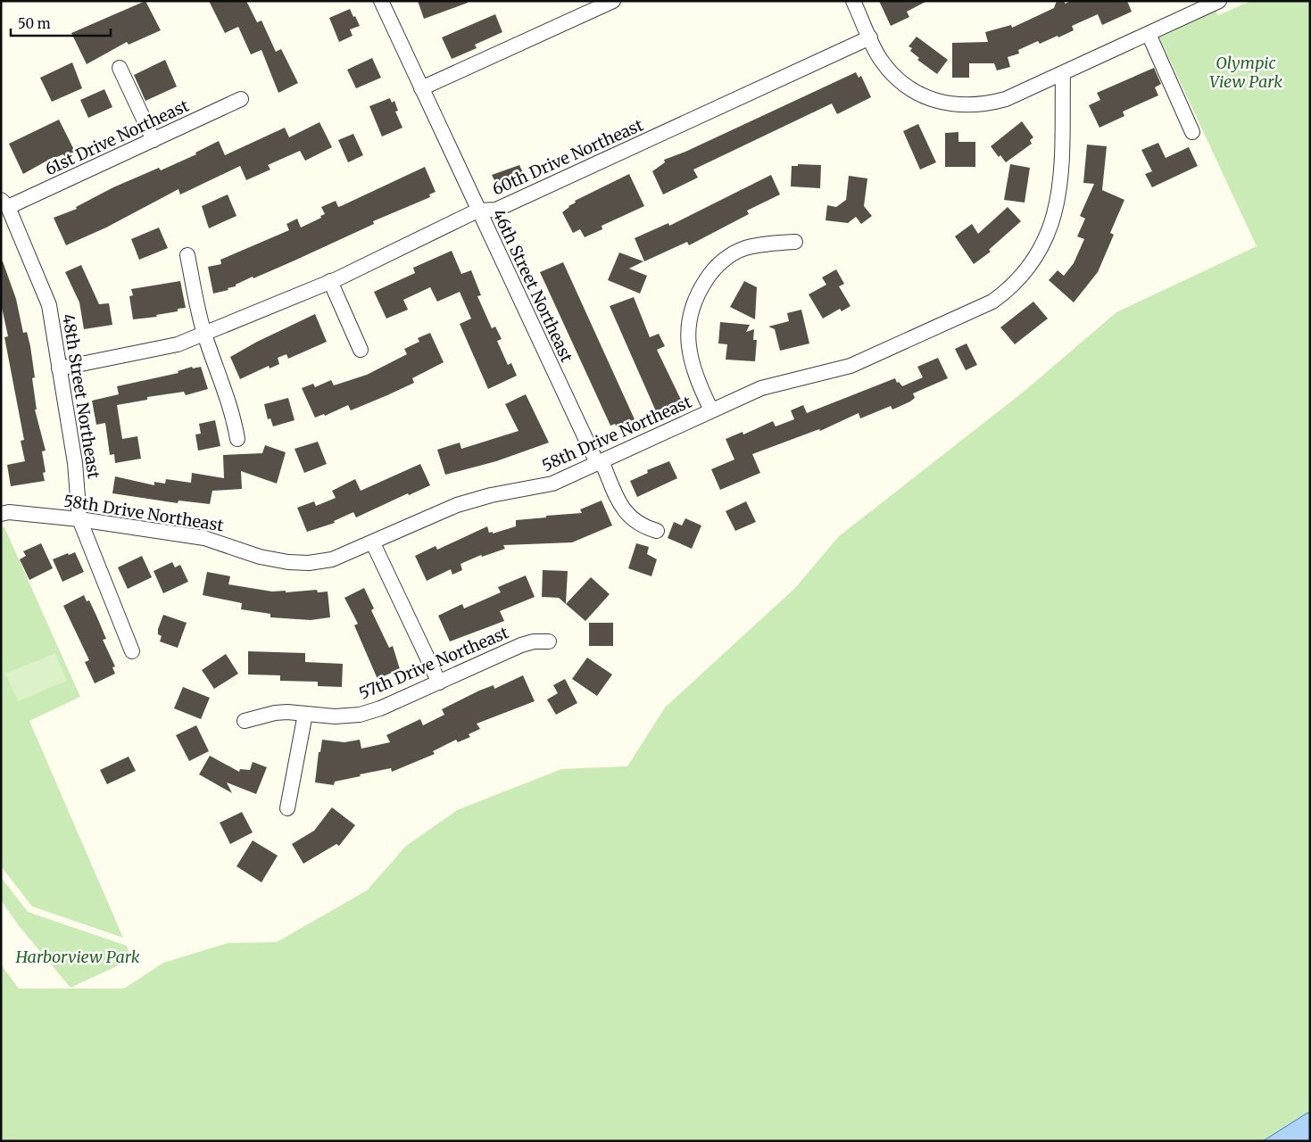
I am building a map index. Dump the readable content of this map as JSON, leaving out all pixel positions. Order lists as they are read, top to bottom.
{
  "streets": {
    "street": [
      "61st Drive Northeast",
      "60th Drive Northeast",
      "46th Street Northeast",
      "48th Street Northeast",
      "58th Drive Northeast",
      "57th Drive Northeast"
    ]
  },
  "crossings": [
    ["61st Drive Northeast", "48th Street Northeast"],
    ["60th Drive Northeast", "46th Street Northeast"],
    ["60th Drive Northeast", "48th Street Northeast"],
    ["46th Street Northeast", "58th Drive Northeast"],
    ["48th Street Northeast", "58th Drive Northeast"]
  ],
  "parks": ["Olympic View Park", "Harborview Park"],
  "scale_bar": "50 m"
}
